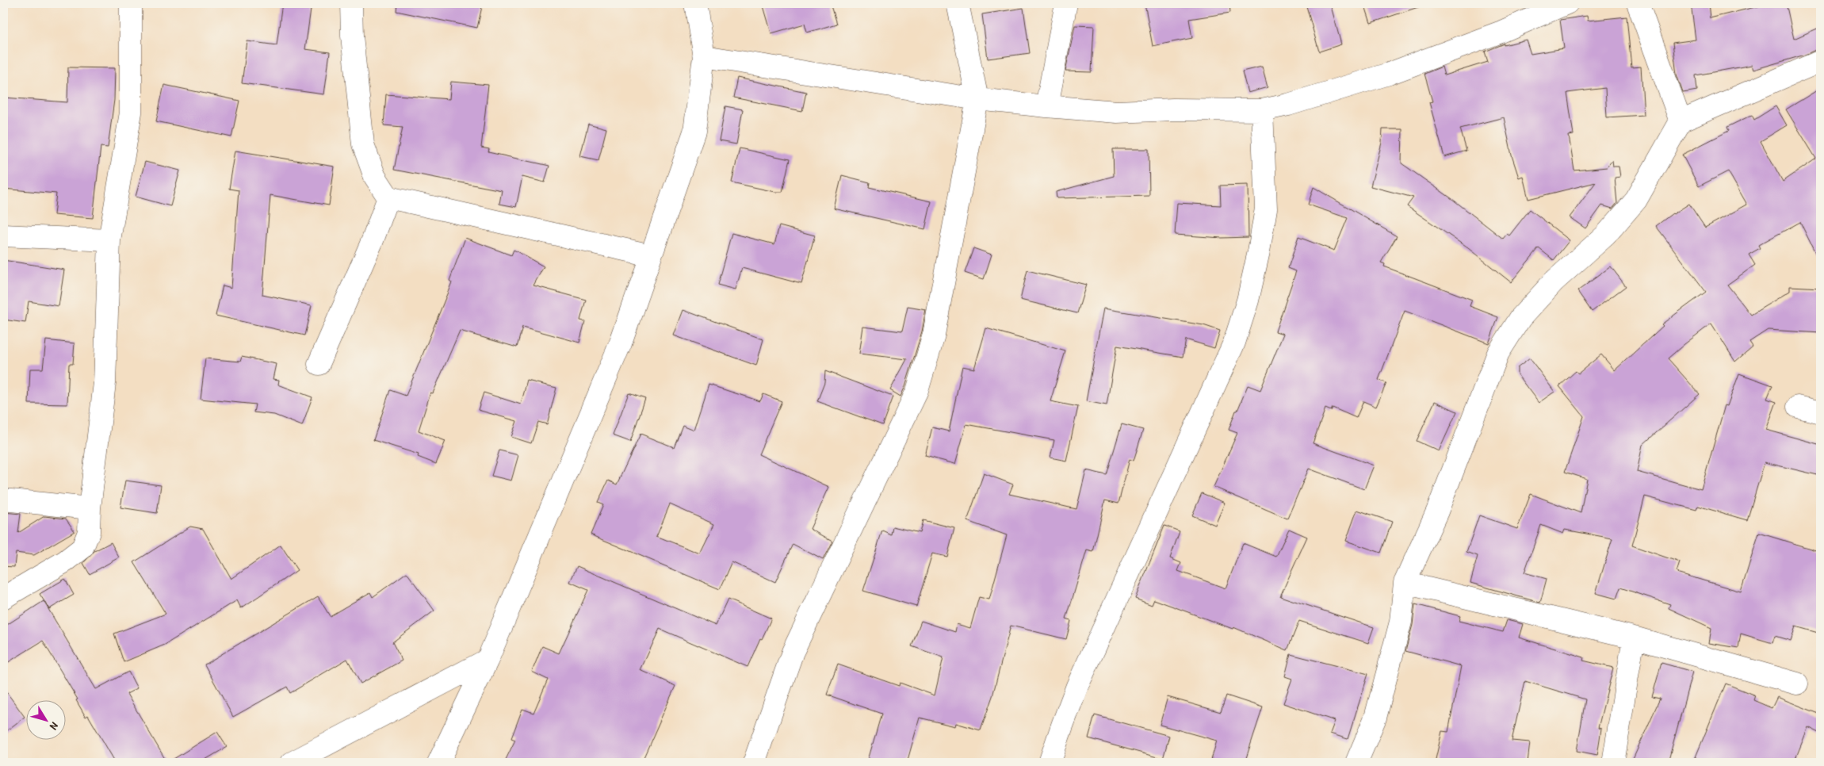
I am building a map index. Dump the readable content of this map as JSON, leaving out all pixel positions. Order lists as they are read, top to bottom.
{
  "north": "bottom right"
}
